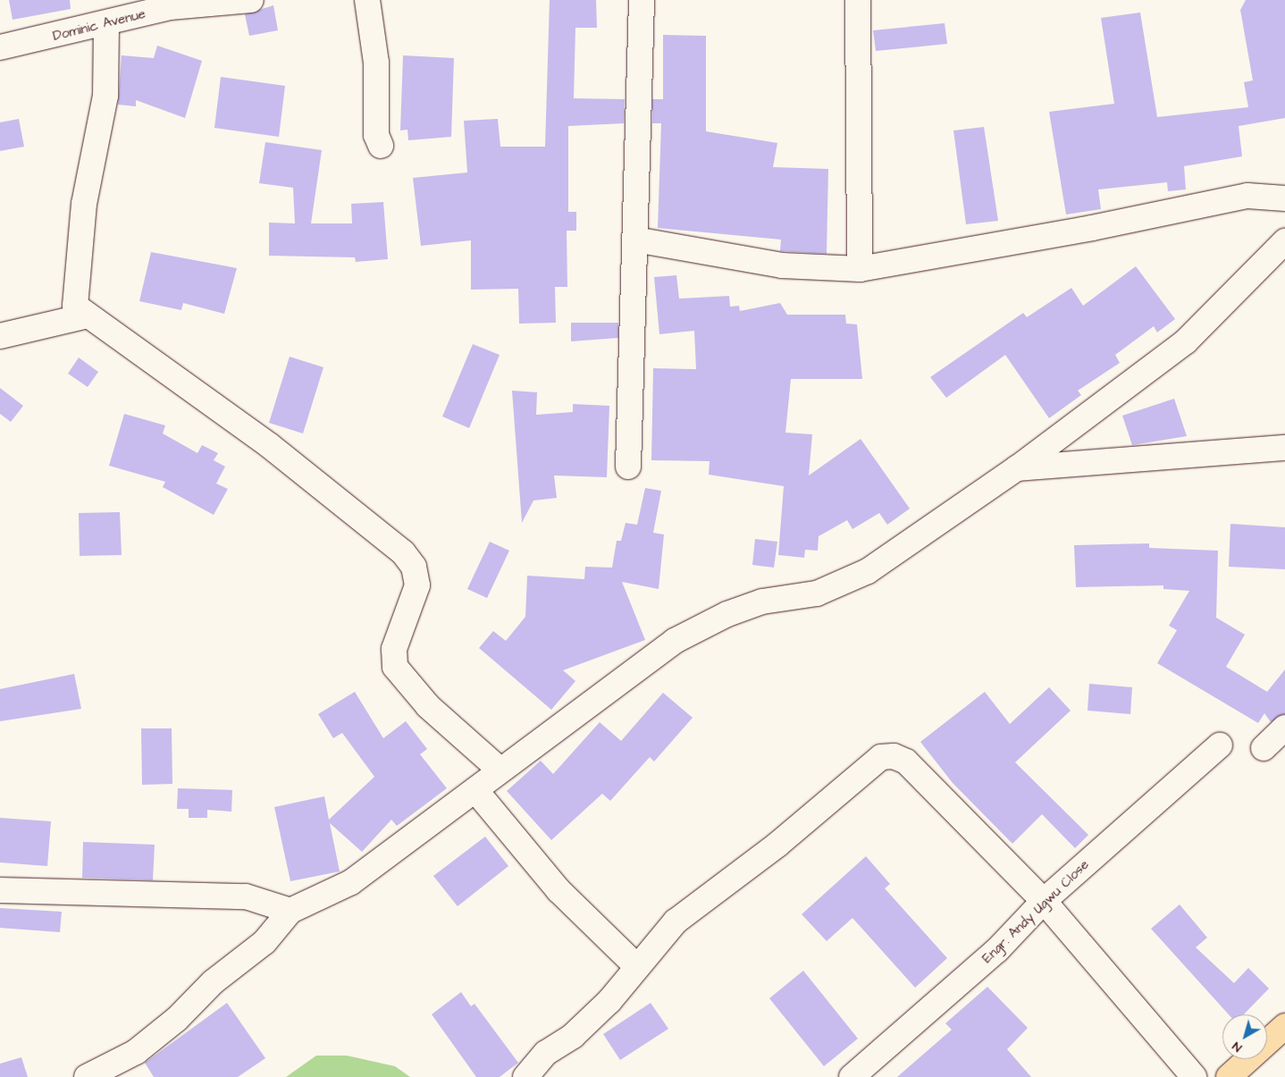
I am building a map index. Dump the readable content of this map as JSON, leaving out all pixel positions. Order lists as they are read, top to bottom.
{
  "streets": {
    "street": ["Dominic Avenue", "Engr. Andy Ugwu Close"]
  },
  "north": "bottom left"
}
